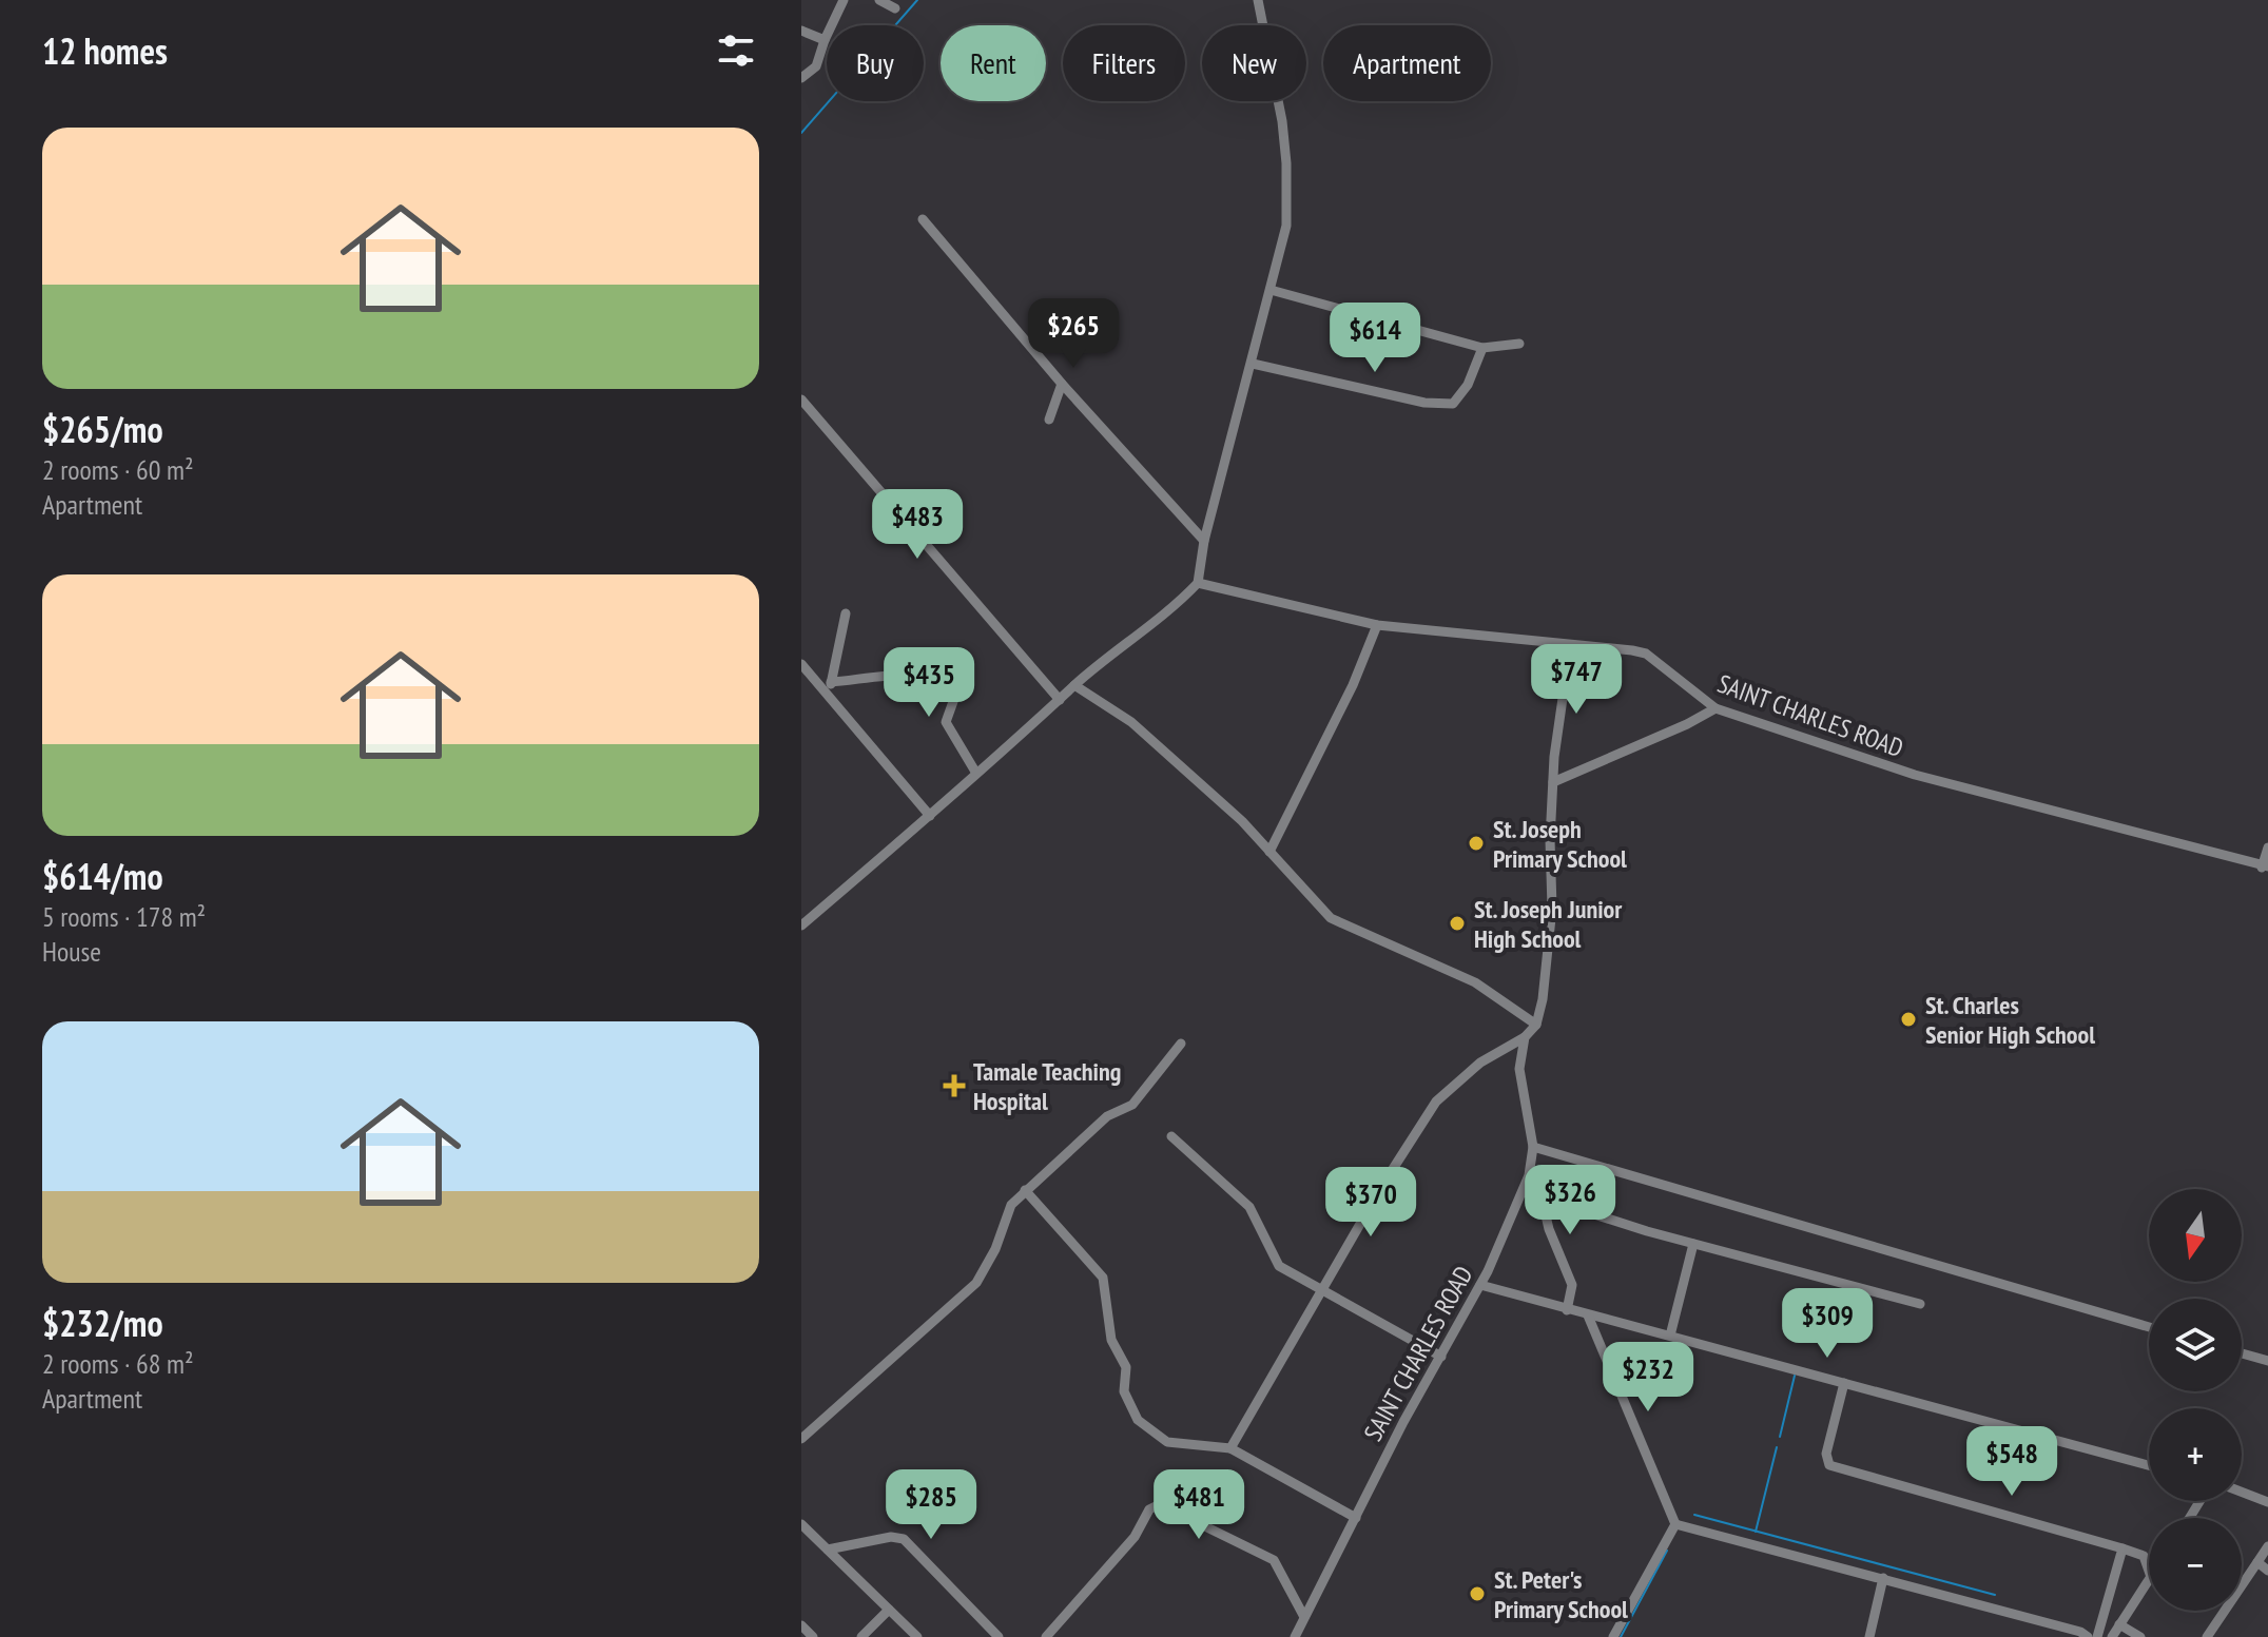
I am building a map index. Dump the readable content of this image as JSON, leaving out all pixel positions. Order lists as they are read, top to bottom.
{
  "streets": {
    "street": ["SAINT CHARLES ROAD"]
  },
  "places": {
    "other": [
      "St. Joseph Primary School",
      "St. Joseph Junior High School",
      "St. Charles Senior High School",
      "St. Peter's Primary School"
    ],
    "health": ["Tamale Teaching Hospital"]
  },
  "north": "bottom",
  "page": {
    "heading": "12 homes",
    "chip": [
      "Buy",
      "Rent",
      "Filters",
      "New",
      "Apartment"
    ],
    "list": [
      {
        "name": "$265/mo",
        "note": "2 rooms · 60 m² · Apartment"
      },
      {
        "name": "$614/mo",
        "note": "5 rooms · 178 m² · House"
      },
      {
        "name": "$232/mo",
        "note": "2 rooms · 68 m² · Apartment"
      }
    ],
    "price": [
      "$265",
      "$614",
      "$483",
      "$747",
      "$435",
      "$326",
      "$370",
      "$309",
      "$232",
      "$548",
      "$285",
      "$481"
    ],
    "map_buttons": ["+", "−"]
  }
}
